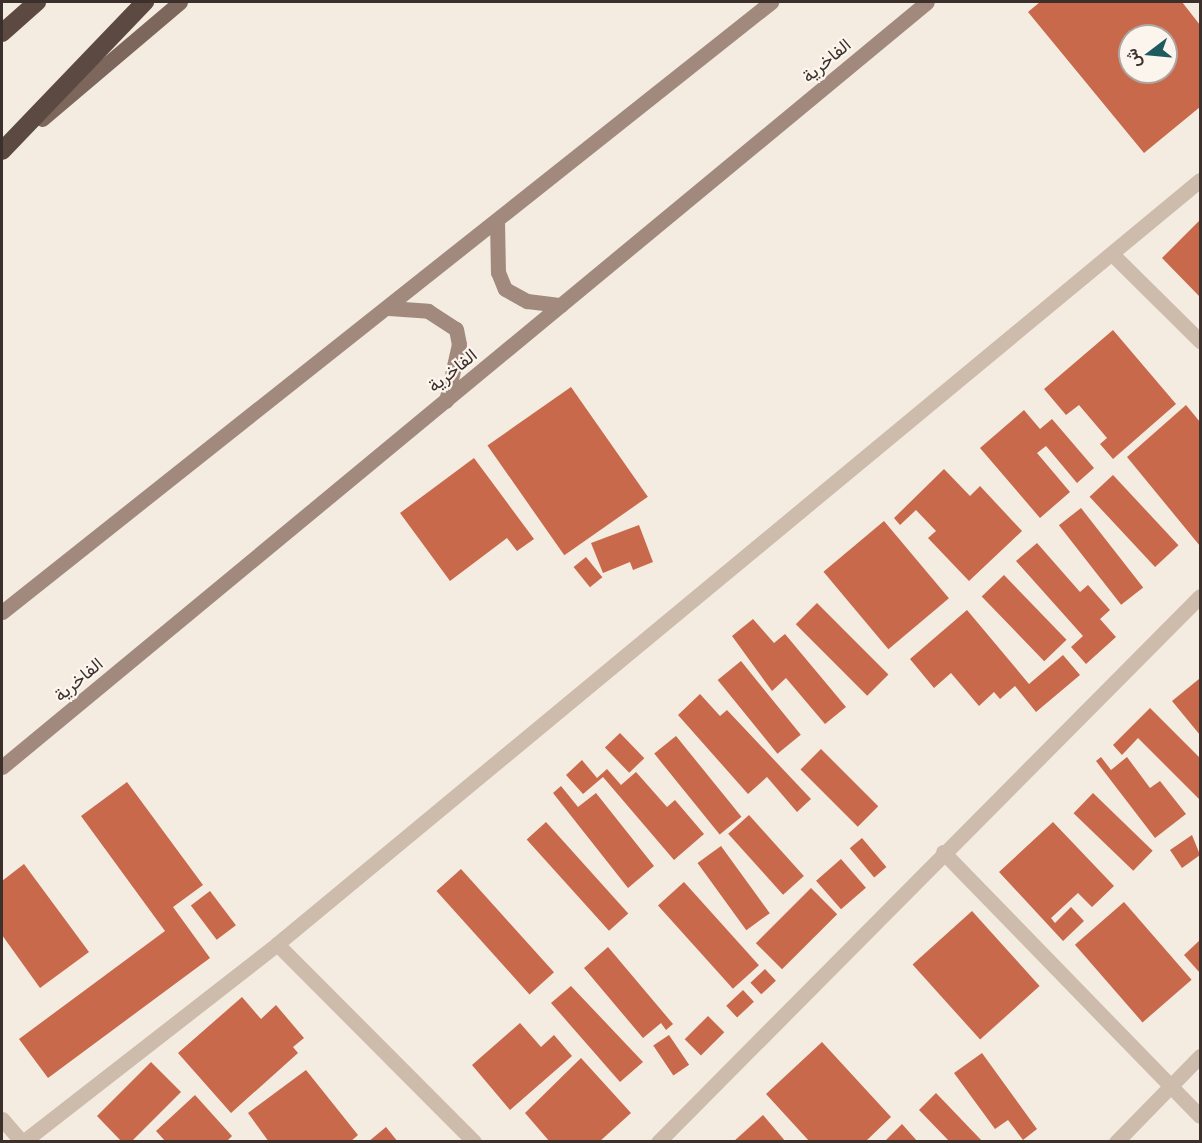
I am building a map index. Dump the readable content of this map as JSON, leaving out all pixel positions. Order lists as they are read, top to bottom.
{
  "streets": {
    "street": ["الفاخرية"]
  },
  "north": "left"
}
